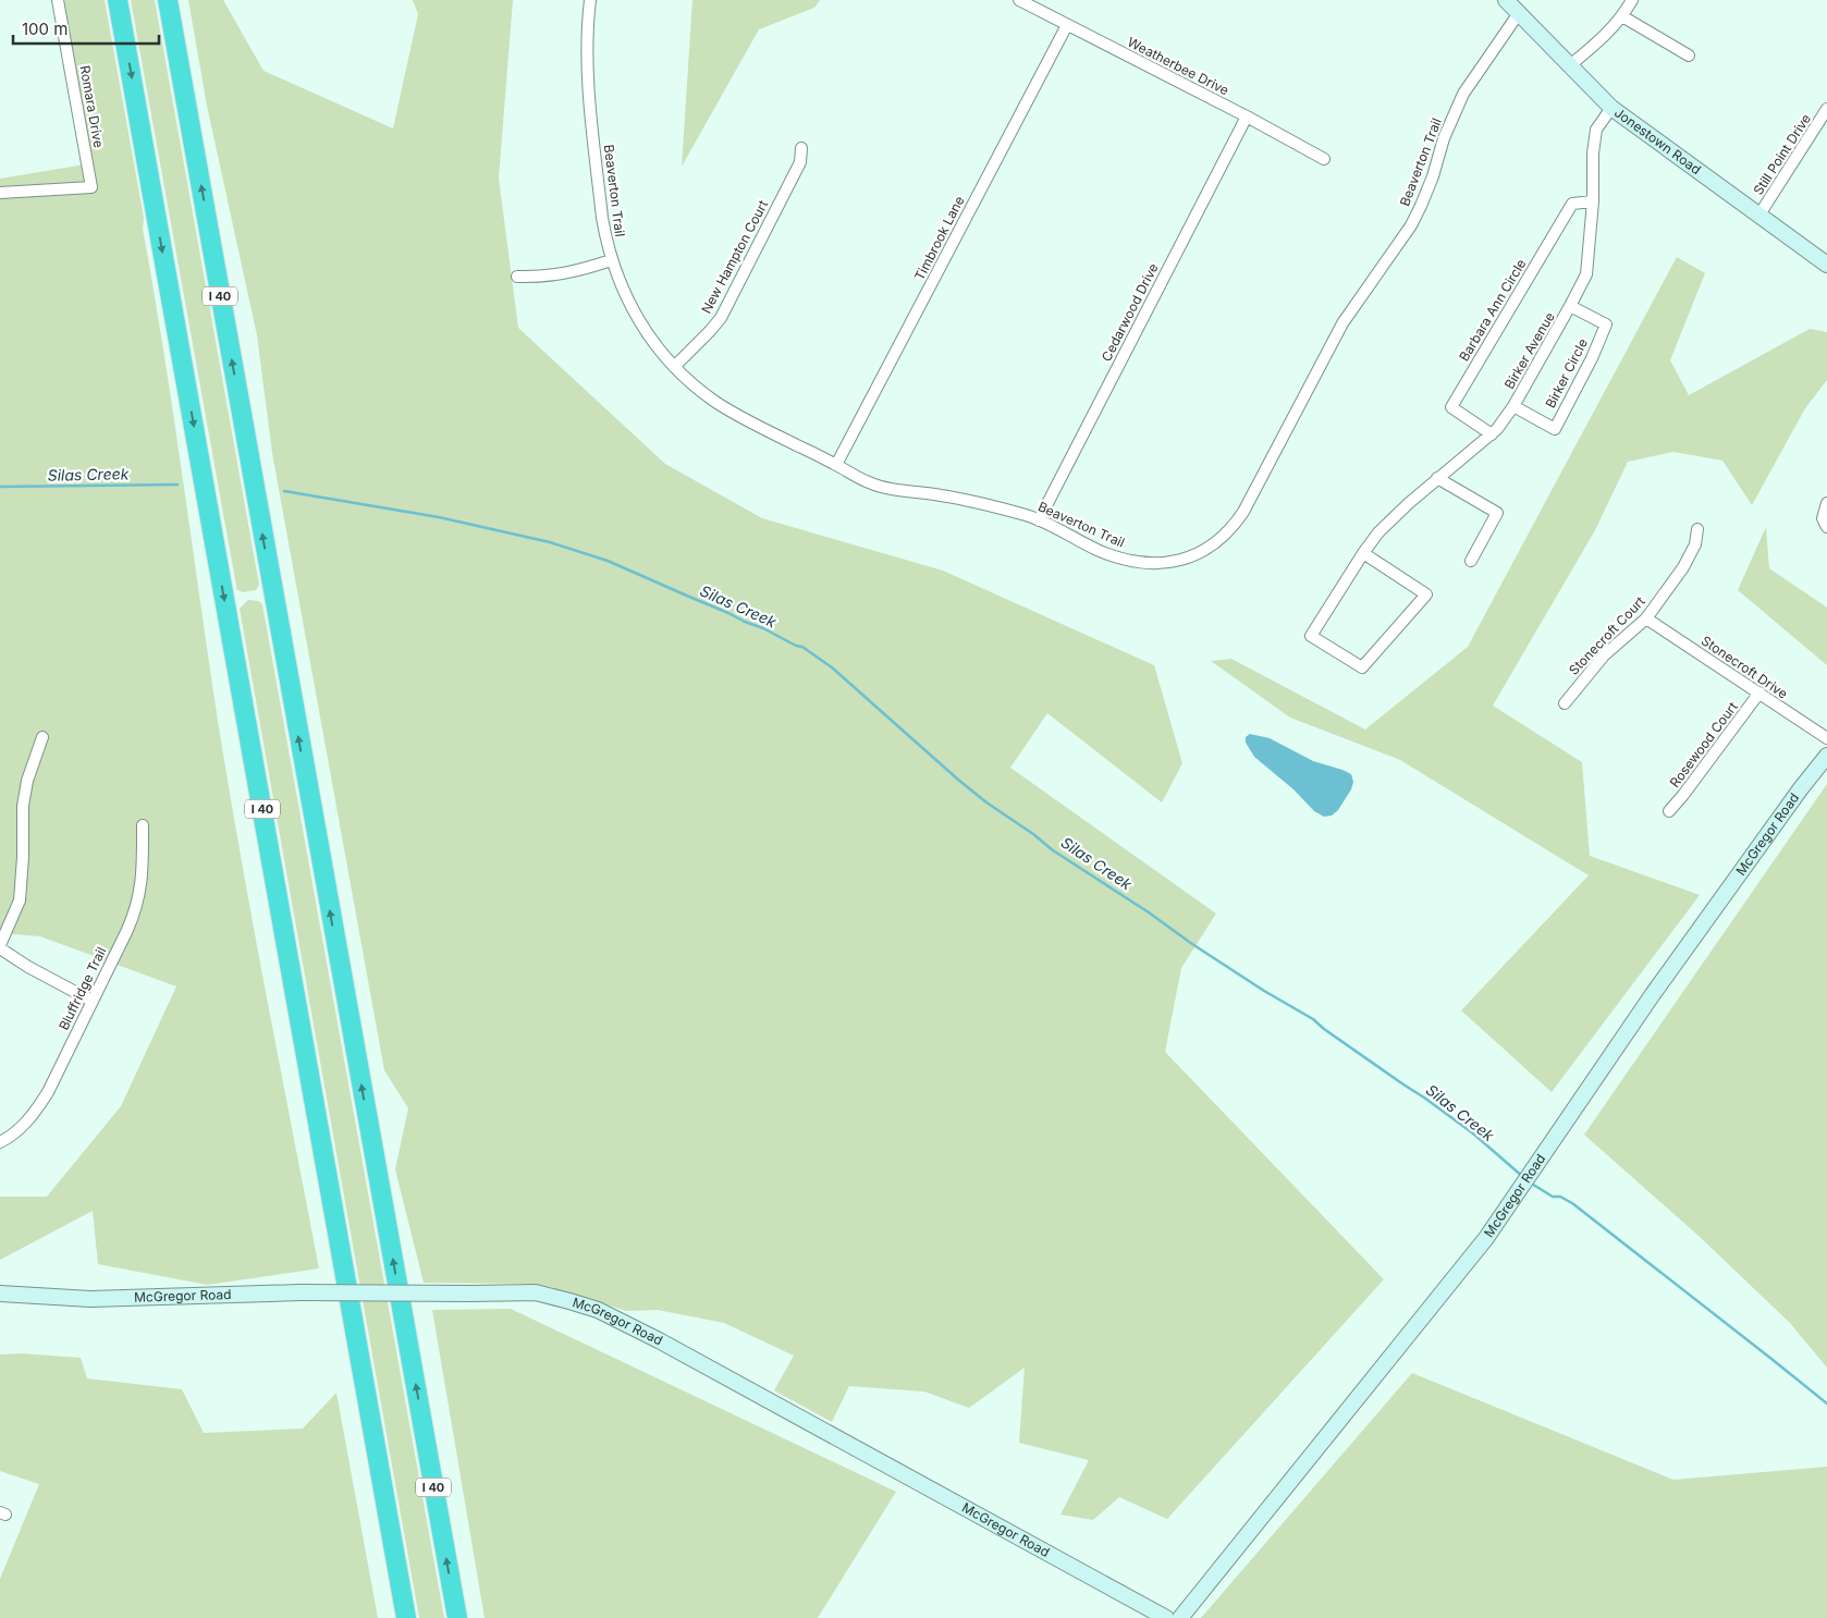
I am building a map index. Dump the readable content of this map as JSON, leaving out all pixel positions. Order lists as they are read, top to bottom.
{
  "streets": {
    "highway": ["I 40"],
    "street": [
      "Weatherbee Drive",
      "Romara Drive",
      "Jonestown Road",
      "Still Point Drive",
      "Beaverton Trail",
      "Timbrook Lane",
      "New Hampton Court",
      "Barbara Ann Circle",
      "Cedarwood Drive",
      "Birker Avenue",
      "Birker Circle",
      "Stonecroft Court",
      "Stonecroft Drive",
      "Rosewood Court",
      "McGregor Road",
      "Bluffridge Trail"
    ]
  },
  "crossings": [
    ["Weatherbee Drive", "Timbrook Lane"],
    ["Weatherbee Drive", "Cedarwood Drive"],
    ["Jonestown Road", "Still Point Drive"],
    ["Jonestown Road", "Beaverton Trail"],
    ["Jonestown Road", "Birker Avenue"],
    ["Beaverton Trail", "Timbrook Lane"],
    ["Beaverton Trail", "New Hampton Court"],
    ["Beaverton Trail", "Cedarwood Drive"],
    ["Barbara Ann Circle", "Birker Avenue"],
    ["Birker Avenue", "Birker Circle"],
    ["Stonecroft Court", "Stonecroft Drive"],
    ["Stonecroft Drive", "Rosewood Court"]
  ],
  "water": ["Silas Creek"],
  "scale_bar": "100 m"
}
